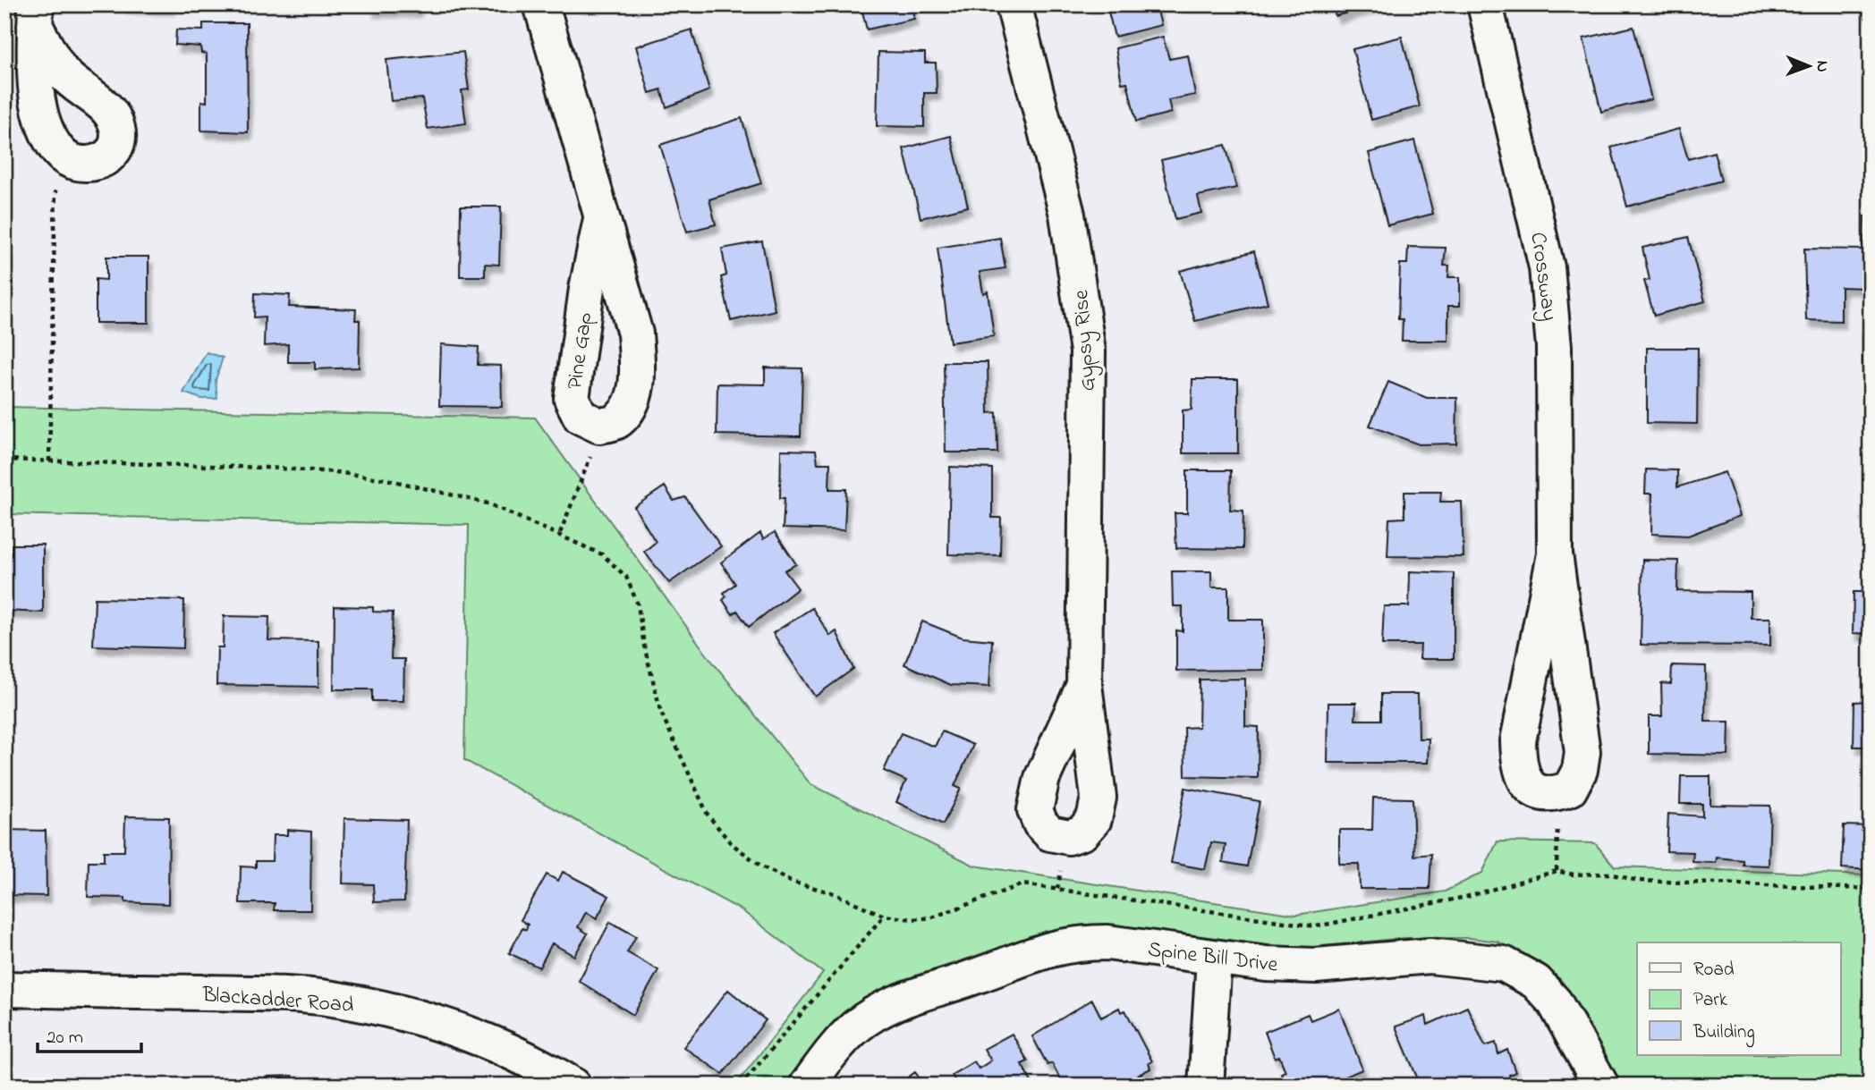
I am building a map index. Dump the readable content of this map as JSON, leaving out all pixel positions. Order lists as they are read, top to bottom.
{
  "streets": {
    "street": [
      "Crossway",
      "Gypsy Rise",
      "Pine Gap",
      "Spine Bill Drive",
      "Blackadder Road"
    ]
  },
  "legend": ["Road", "Park", "Building"],
  "scale_bar": "20 m",
  "north": "right"
}
